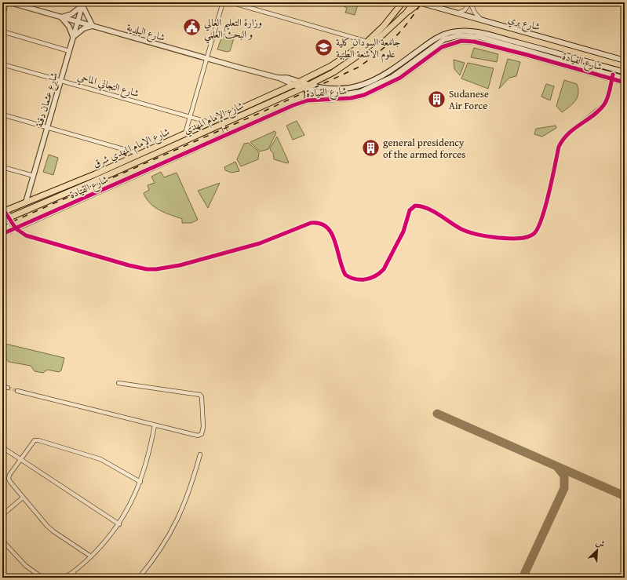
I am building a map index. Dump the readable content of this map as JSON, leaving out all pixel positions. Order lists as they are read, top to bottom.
{
  "streets": {
    "main road": [
      "شارع بري",
      "شارع القيادة",
      "شارع الإمام المهدي",
      "شارع الإمام المهدي شرق"
    ],
    "street": ["شارع البلدية", "شارع التجاني الماحي", "شارع عثمان دقنة"]
  },
  "crossings": [
    ["شارع البلدية", "شارع عثمان دقنة"],
    ["شارع القيادة", "شارع الإمام المهدي"],
    ["شارع القيادة", "شارع الإمام المهدي شرق"],
    ["شارع التجاني الماحي", "شارع عثمان دقنة"],
    ["شارع التجاني الماحي", "شارع الإمام المهدي شرق"],
    ["شارع عثمان دقنة", "شارع الإمام المهدي شرق"]
  ],
  "places": {
    "public building": ["وزارة التعليم العالي و البحث العلمي"],
    "school or university": ["جامعة السودان كلية علوم الاشعة الطبية"],
    "building": ["Sudanese Air Force", "general presidency of the armed forces"]
  },
  "north": "top right"
}
